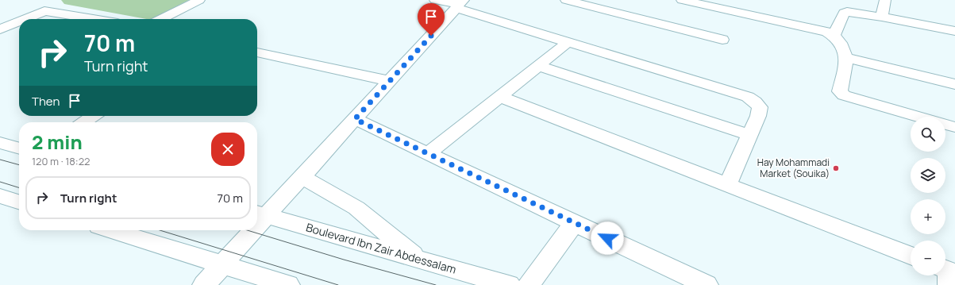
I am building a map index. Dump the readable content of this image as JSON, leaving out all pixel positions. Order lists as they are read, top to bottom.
{
  "streets": {
    "street": ["Boulevard Ibn Zair Abdessalam"]
  },
  "places": ["Hay Mohammadi Market (Souika)"],
  "page": {
    "turn": ["70 m", "Turn right"],
    "then": "Then",
    "map_buttons": ["+", "−"],
    "heading": ["2 min", "120 m · 18:22"],
    "list": [
      {
        "name": "Turn right",
        "value": "70 m"
      }
    ]
  }
}
